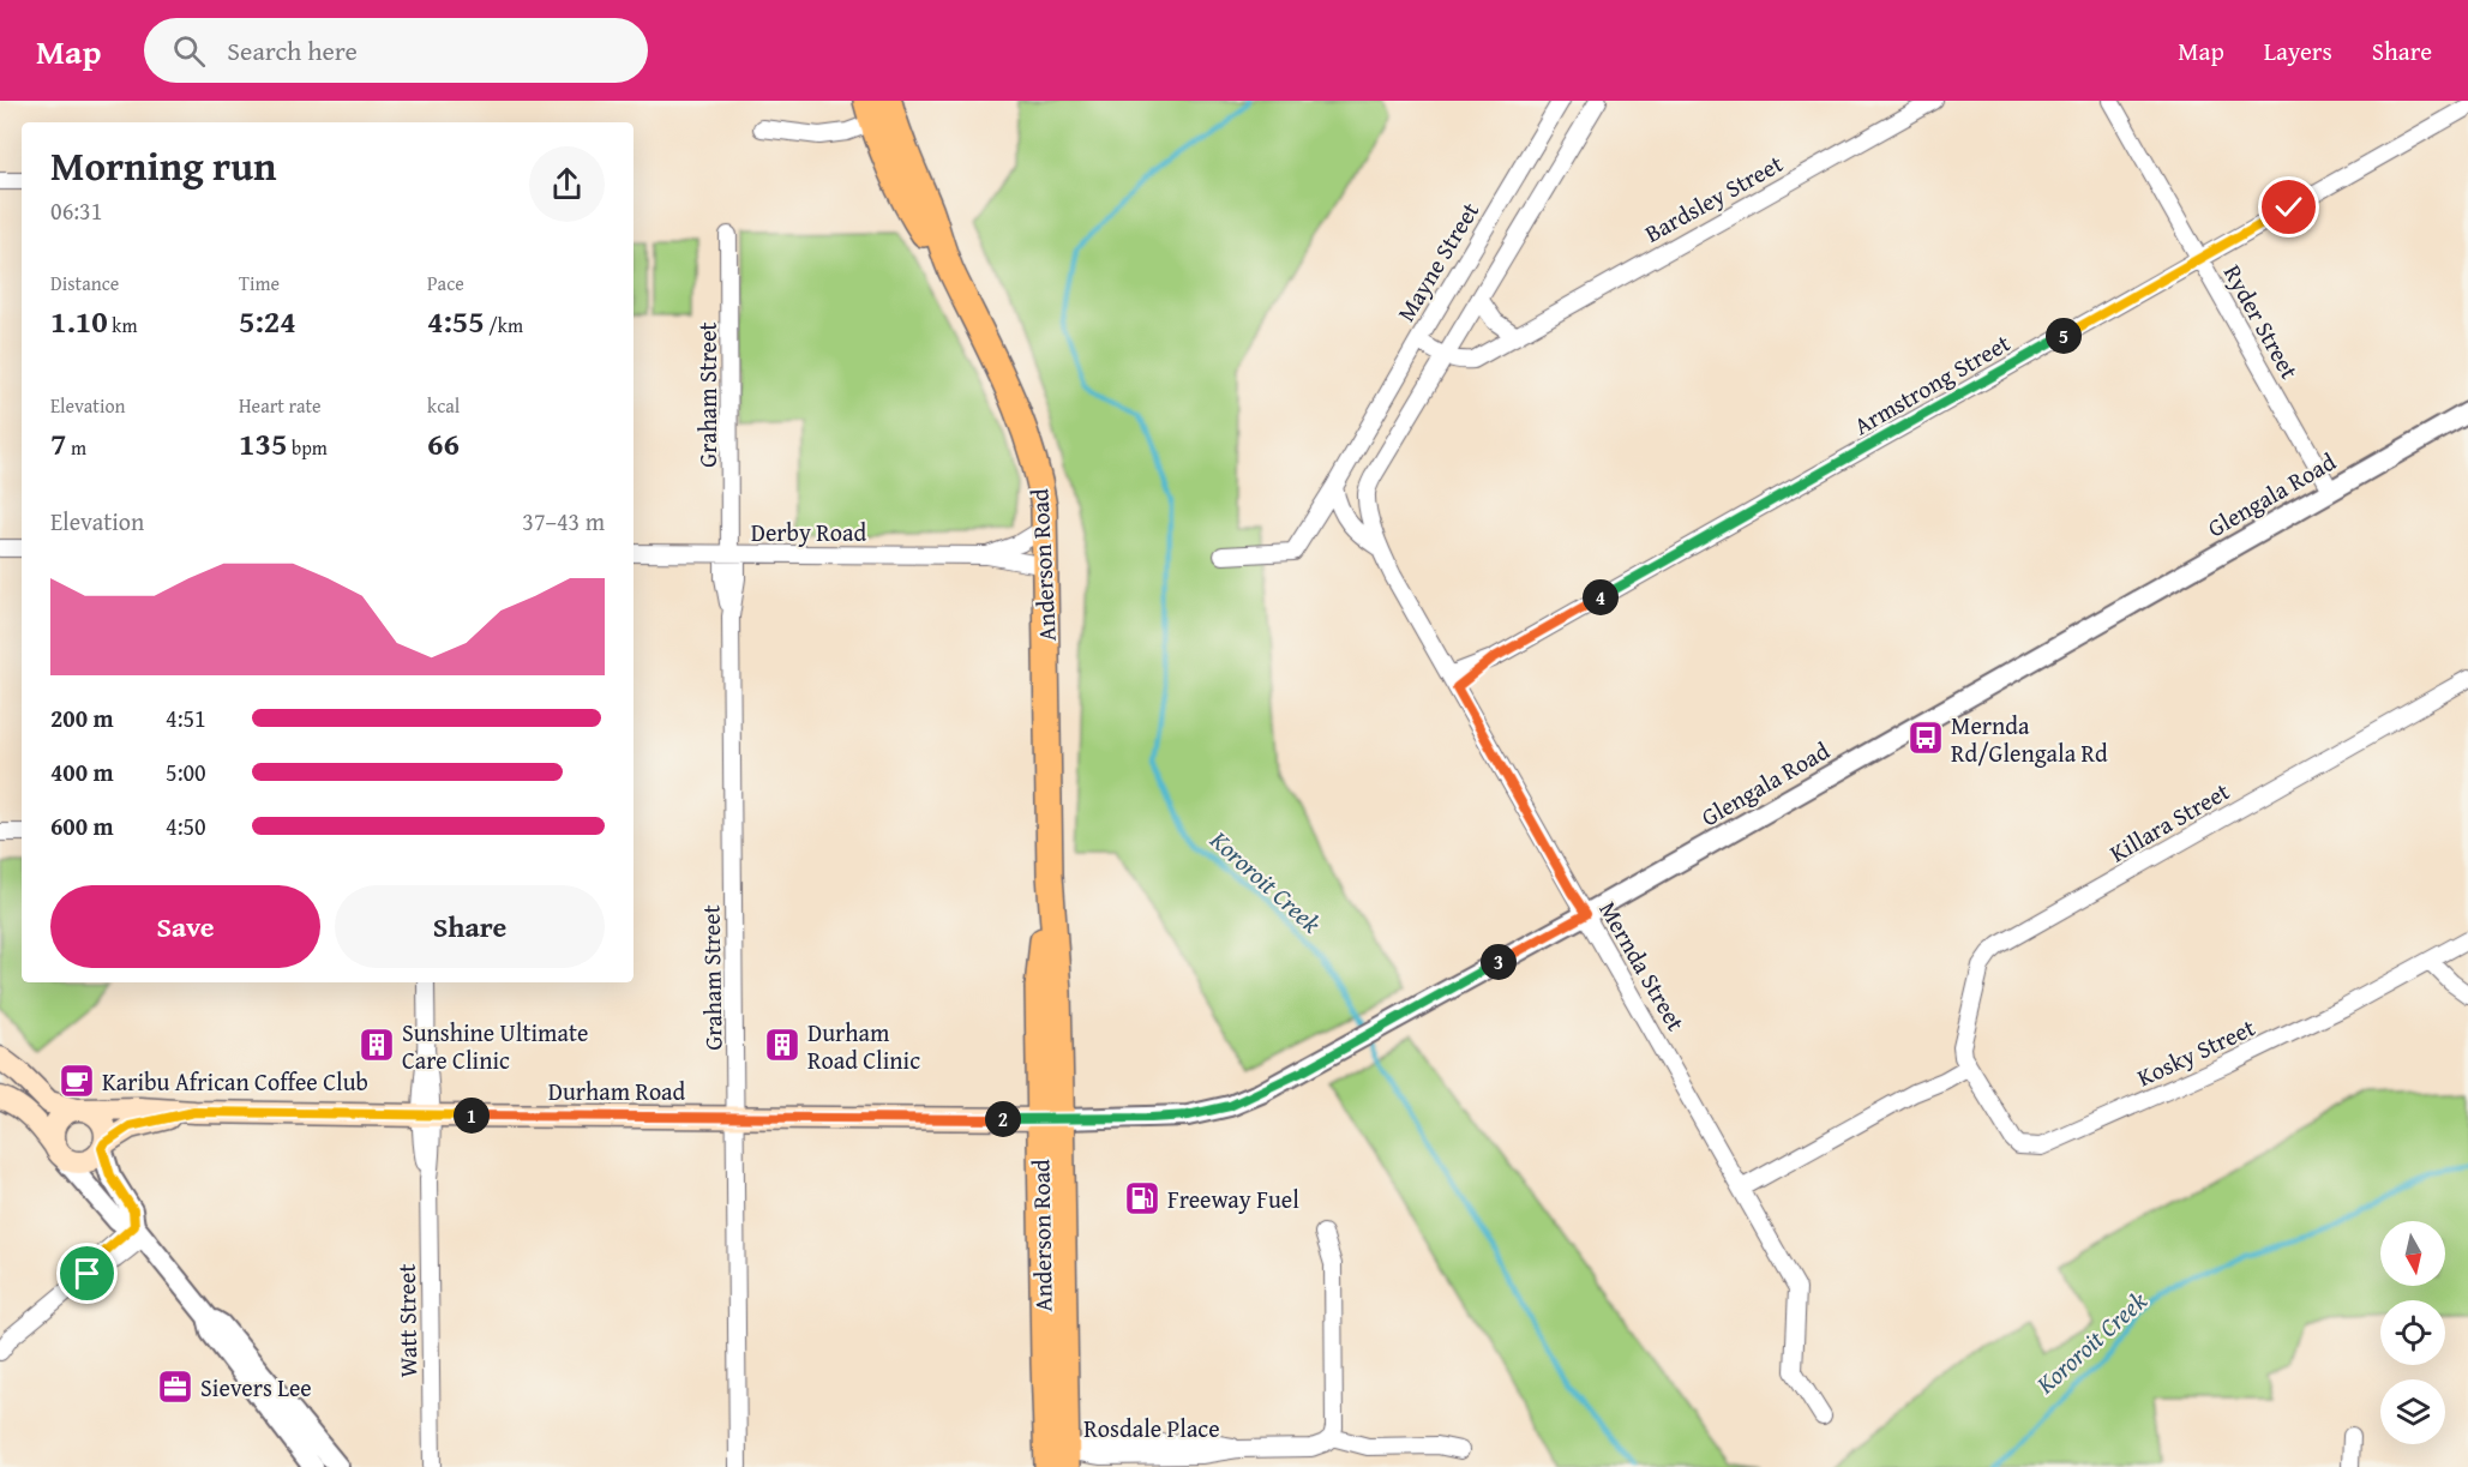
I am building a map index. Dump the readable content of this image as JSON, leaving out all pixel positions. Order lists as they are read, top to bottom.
{
  "streets": {
    "main road": ["Anderson Road", "Durham Road"],
    "street": [
      "Bardsley Street",
      "Mayne Street",
      "Ryder Street",
      "Armstrong Street",
      "Graham Street",
      "Glengala Road",
      "Derby Road",
      "Killara Street",
      "Mernda Street",
      "Kosky Street",
      "Watt Street",
      "Rosdale Place"
    ]
  },
  "crossings": [
    ["Ryder Street", "Armstrong Street"],
    ["Ryder Street", "Glengala Road"],
    ["Armstrong Street", "Mernda Street"],
    ["Graham Street", "Derby Road"],
    ["Graham Street", "Durham Road"],
    ["Glengala Road", "Anderson Road"],
    ["Glengala Road", "Mernda Street"],
    ["Glengala Road", "Durham Road"],
    ["Derby Road", "Anderson Road"],
    ["Anderson Road", "Durham Road"],
    ["Anderson Road", "Rosdale Place"],
    ["Killara Street", "Kosky Street"],
    ["Durham Road", "Watt Street"]
  ],
  "water": ["Kororoit Creek"],
  "places": {
    "bus stop": ["Mernda Rd/Glengala Rd"],
    "building": ["Sunshine Ultimate Care Clinic", "Durham Road Clinic"],
    "cafe": ["Karibu African Coffee Club"],
    "fuel station": ["Freeway Fuel"],
    "office": ["Sievers Lee"]
  },
  "north": "bottom",
  "page": {
    "header": "Map",
    "search": "Search here",
    "nav": ["Map", "Layers", "Share"],
    "heading": ["Morning run", "06:31"],
    "stats": [
      ["Distance", "1.10 km"],
      ["Time", "5:24"],
      ["Pace", "4:55 /km"],
      ["Elevation", "7 m"],
      ["Heart rate", "135 bpm"],
      ["kcal", "66"]
    ],
    "pins": [
      "5",
      "4",
      "3",
      "1",
      "2"
    ],
    "chart": ["Elevation", "37–43 m"],
    "list": [
      {
        "name": "200 m",
        "note": "4:51"
      },
      {
        "name": "400 m",
        "note": "5:00"
      },
      {
        "name": "600 m",
        "note": "4:50"
      }
    ],
    "buttons": ["Save", "Share"]
  }
}
